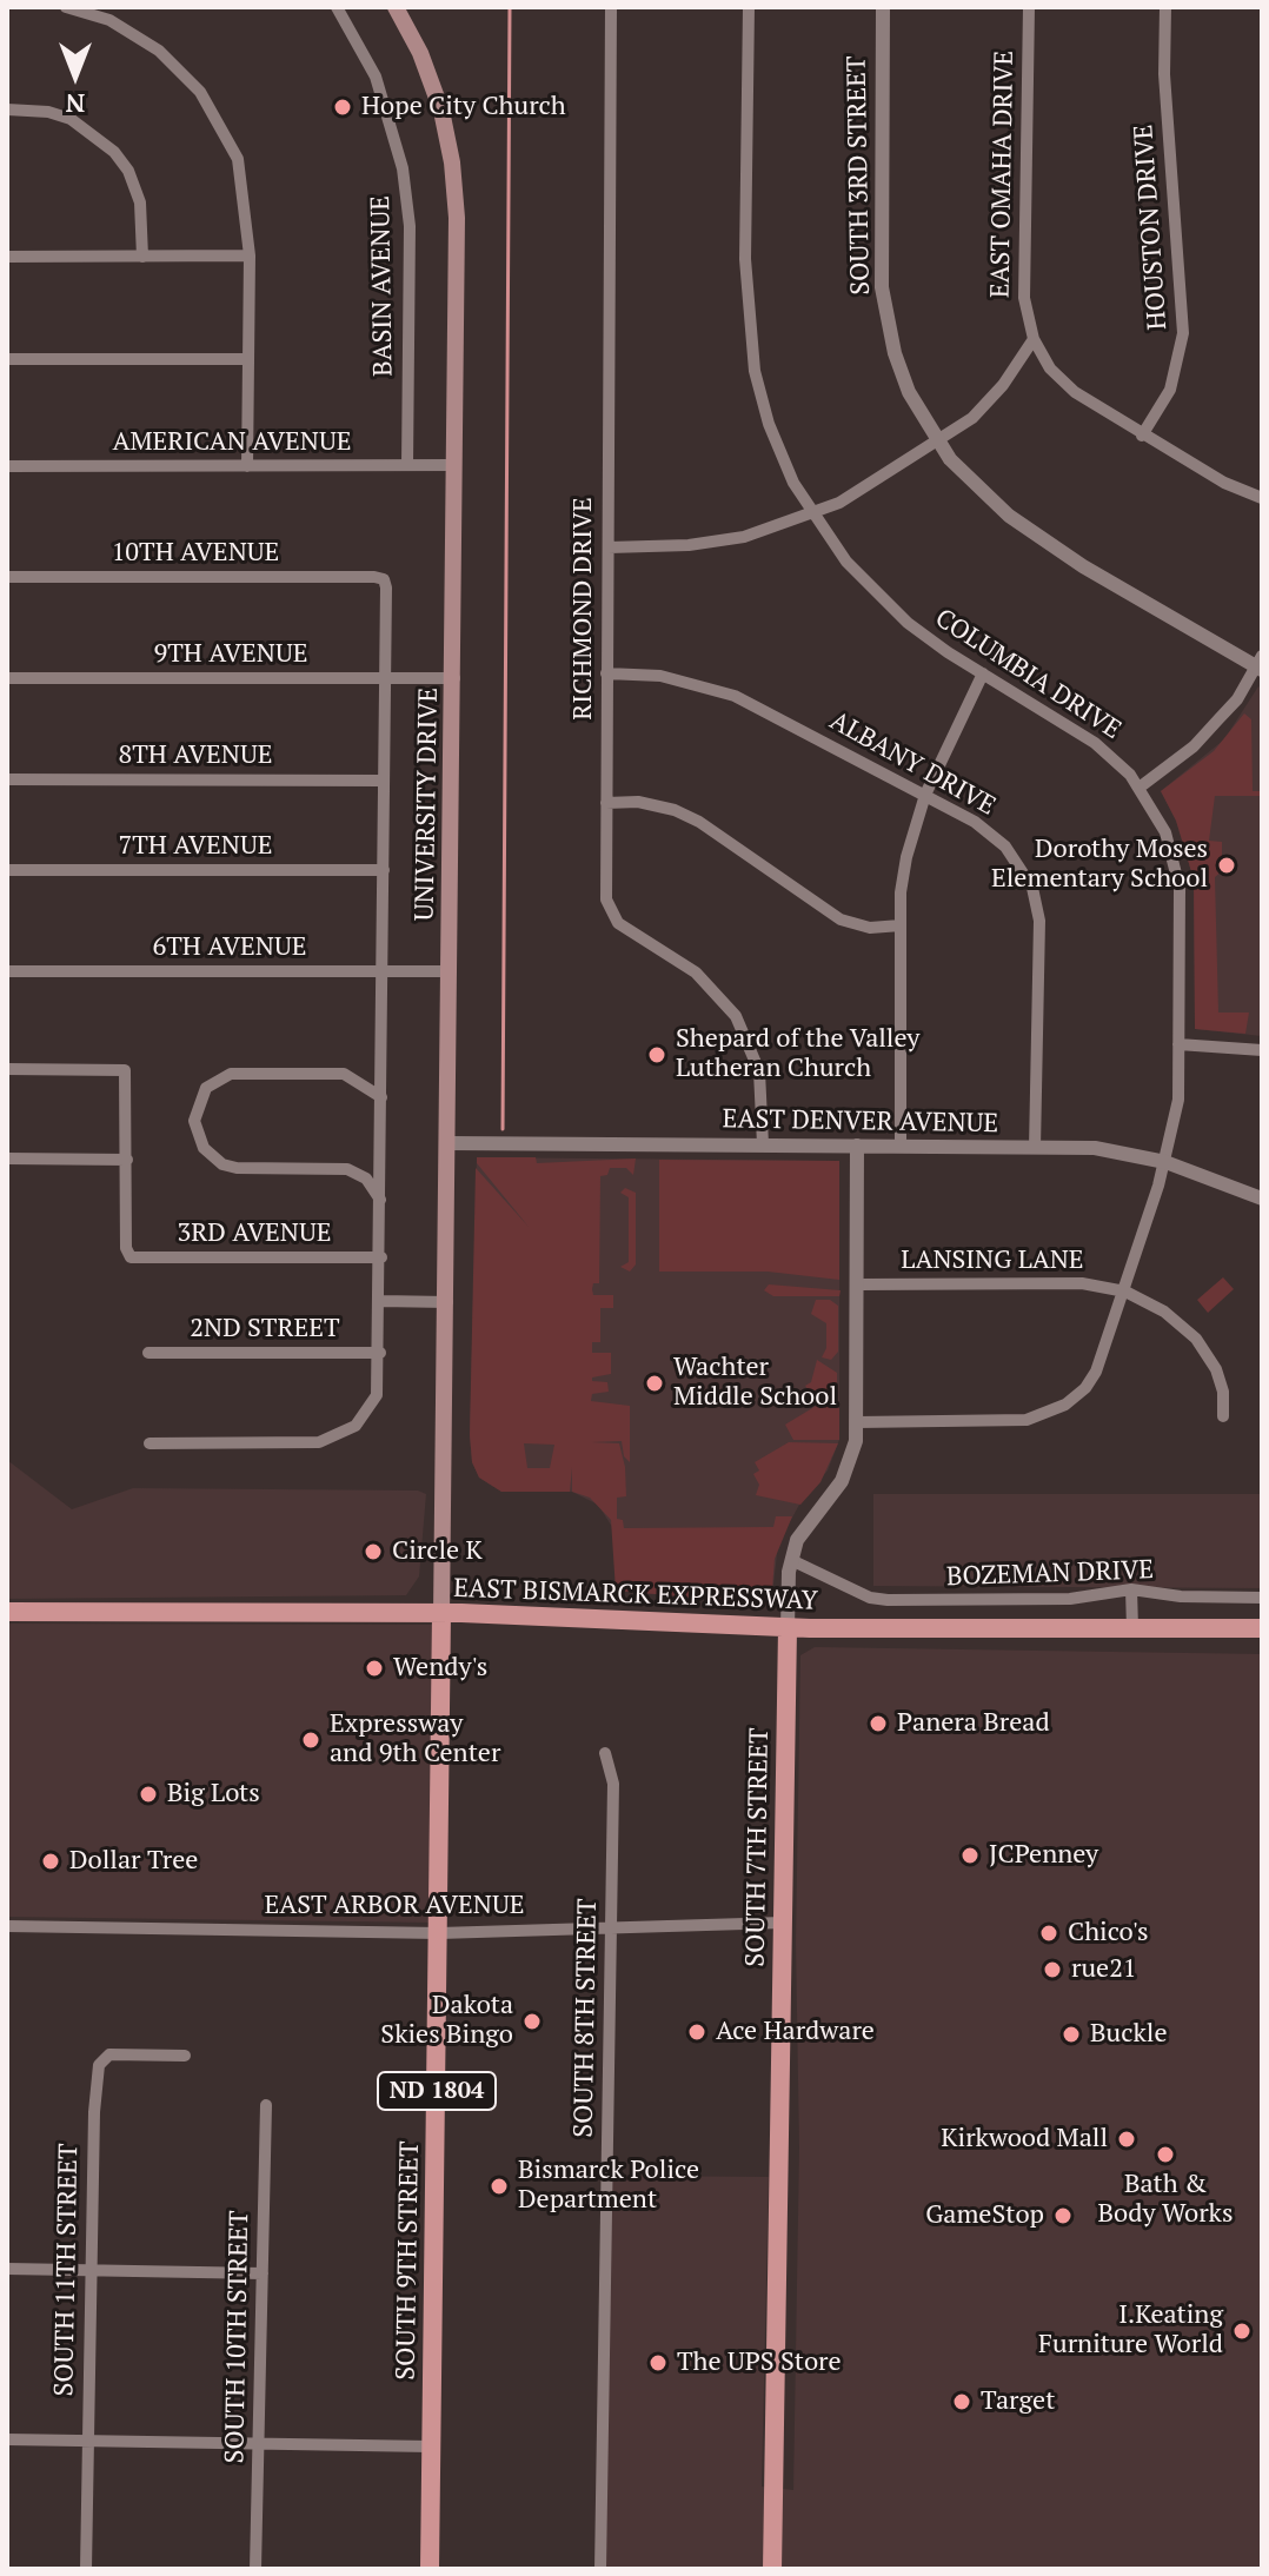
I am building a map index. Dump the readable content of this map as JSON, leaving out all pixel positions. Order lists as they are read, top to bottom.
{
  "streets": {
    "main road": [
      "UNIVERSITY DRIVE",
      "EAST BISMARCK EXPRESSWAY",
      "SOUTH 7TH STREET",
      "ND 1804",
      "SOUTH 9TH STREET"
    ],
    "street": [
      "EAST OMAHA DRIVE",
      "SOUTH 3RD STREET",
      "HOUSTON DRIVE",
      "BASIN AVENUE",
      "AMERICAN AVENUE",
      "10TH AVENUE",
      "RICHMOND DRIVE",
      "9TH AVENUE",
      "COLUMBIA DRIVE",
      "8TH AVENUE",
      "ALBANY DRIVE",
      "7TH AVENUE",
      "6TH AVENUE",
      "EAST DENVER AVENUE",
      "3RD AVENUE",
      "LANSING LANE",
      "2ND STREET",
      "BOZEMAN DRIVE",
      "EAST ARBOR AVENUE",
      "SOUTH 8TH STREET",
      "SOUTH 11TH STREET",
      "SOUTH 10TH STREET"
    ]
  },
  "crossings": [
    ["EAST OMAHA DRIVE", "HOUSTON DRIVE"],
    ["BASIN AVENUE", "AMERICAN AVENUE"],
    ["AMERICAN AVENUE", "UNIVERSITY DRIVE"],
    ["10TH AVENUE", "9TH AVENUE"],
    ["RICHMOND DRIVE", "ALBANY DRIVE"],
    ["RICHMOND DRIVE", "EAST DENVER AVENUE"],
    ["9TH AVENUE", "UNIVERSITY DRIVE"],
    ["COLUMBIA DRIVE", "EAST DENVER AVENUE"],
    ["COLUMBIA DRIVE", "LANSING LANE"],
    ["COLUMBIA DRIVE", "SOUTH 7TH STREET"],
    ["ALBANY DRIVE", "EAST DENVER AVENUE"],
    ["UNIVERSITY DRIVE", "6TH AVENUE"],
    ["UNIVERSITY DRIVE", "EAST DENVER AVENUE"],
    ["UNIVERSITY DRIVE", "EAST BISMARCK EXPRESSWAY"],
    ["UNIVERSITY DRIVE", "SOUTH 9TH STREET"],
    ["EAST DENVER AVENUE", "SOUTH 7TH STREET"],
    ["LANSING LANE", "SOUTH 7TH STREET"],
    ["BOZEMAN DRIVE", "SOUTH 7TH STREET"],
    ["EAST BISMARCK EXPRESSWAY", "SOUTH 7TH STREET"],
    ["EAST BISMARCK EXPRESSWAY", "SOUTH 9TH STREET"],
    ["SOUTH 7TH STREET", "EAST ARBOR AVENUE"],
    ["EAST ARBOR AVENUE", "SOUTH 8TH STREET"],
    ["EAST ARBOR AVENUE", "SOUTH 9TH STREET"]
  ],
  "places": [
    "Hope City Church",
    "Dorothy Moses Elementary School",
    "Shepard of the Valley Lutheran Church",
    "Wachter Middle School",
    "Circle K",
    "Wendy's",
    "Panera Bread",
    "Expressway and 9th Center",
    "Big Lots",
    "JCPenney",
    "Dollar Tree",
    "Chico's",
    "rue21",
    "Dakota Skies Bingo",
    "Ace Hardware",
    "Buckle",
    "Kirkwood Mall",
    "Bath & Body Works",
    "Bismarck Police Department",
    "GameStop",
    "I.Keating Furniture World",
    "The UPS Store",
    "Target"
  ],
  "north": "bottom"
}
